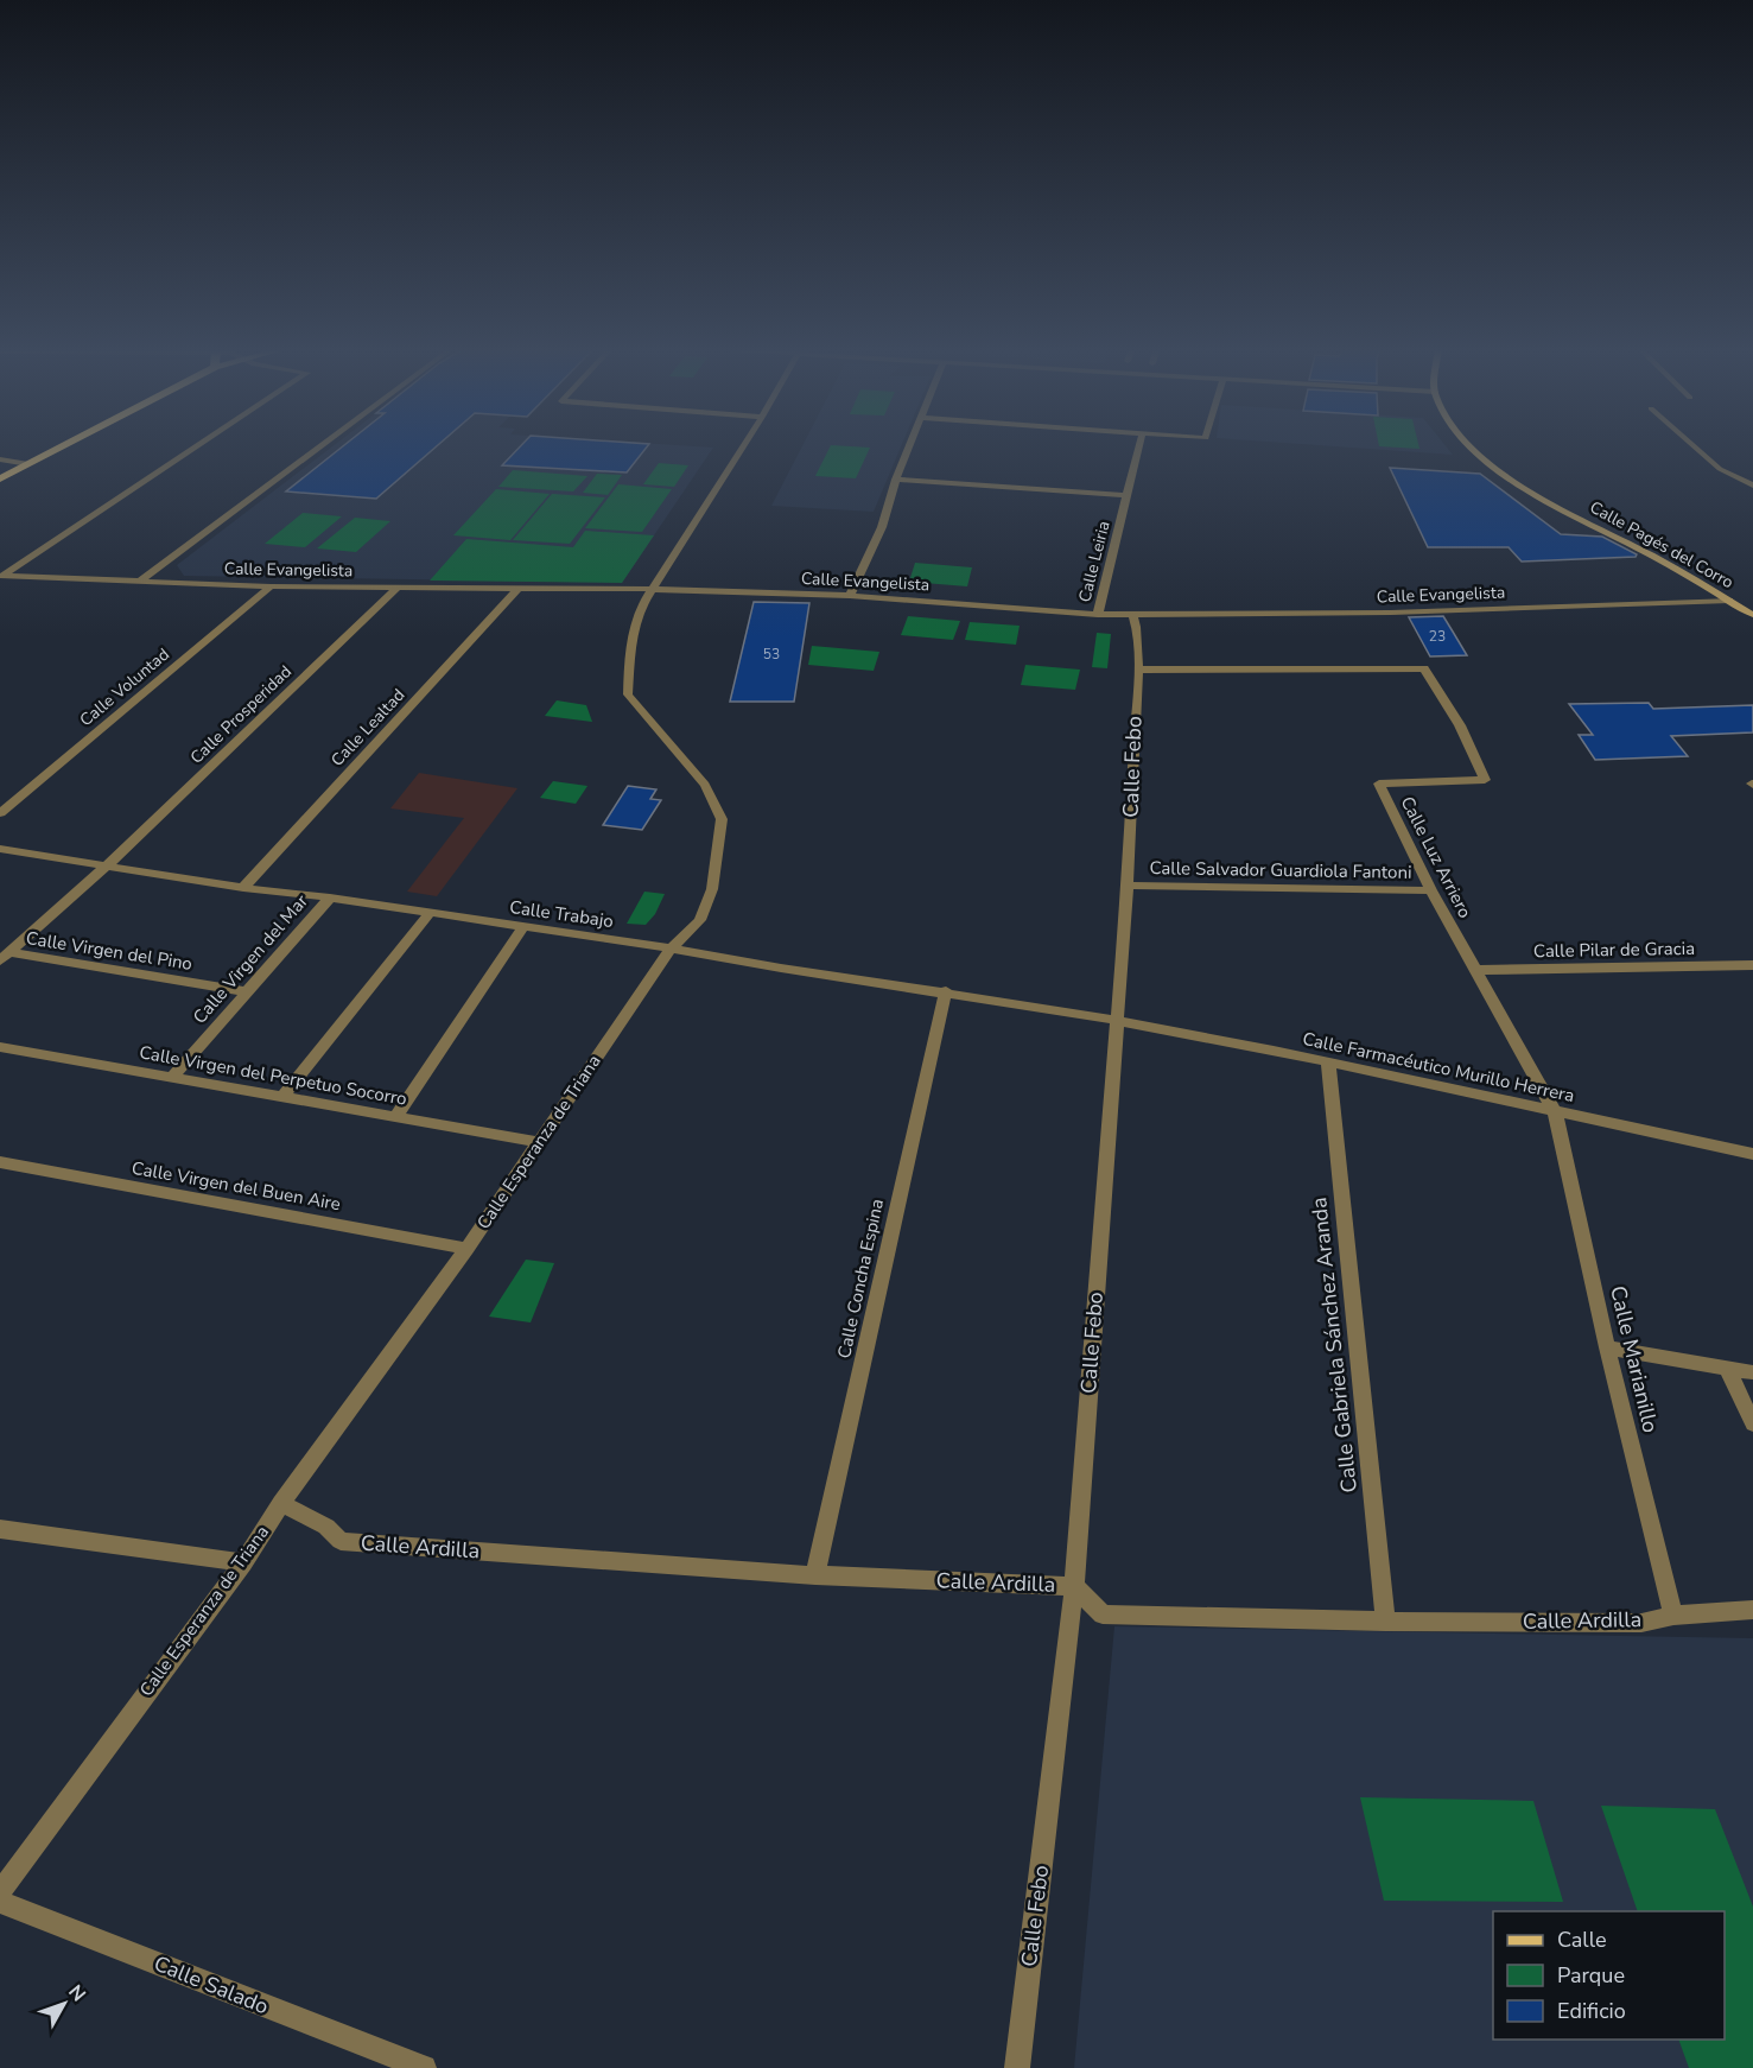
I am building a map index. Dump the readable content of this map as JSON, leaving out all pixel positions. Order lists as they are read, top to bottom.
{
  "streets": {
    "main road": ["Calle Pagés del Corro"],
    "street": [
      "Calle Leiria",
      "Calle Evangelista",
      "Calle Voluntad",
      "Calle Prosperidad",
      "Calle Lealtad",
      "Calle Febo",
      "Calle Luz Arriero",
      "Calle Salvador Guardiola Fantoni",
      "Calle Trabajo",
      "Calle Pilar de Gracia",
      "Calle Virgen del Pino",
      "Calle Virgen del Mar",
      "Calle Farmacéutico Murillo Herrera",
      "Calle Virgen del Perpetuo Socorro",
      "Calle Esperanza de Triana",
      "Calle Virgen del Buen Aire",
      "Calle Concha Espina",
      "Calle Gabriela Sánchez Aranda",
      "Calle Marianillo",
      "Calle Ardilla",
      "Calle Salado"
    ]
  },
  "crossings": [
    ["Calle Pagés del Corro", "Calle Evangelista"],
    ["Calle Leiria", "Calle Evangelista"],
    ["Calle Evangelista", "Calle Voluntad"],
    ["Calle Evangelista", "Calle Prosperidad"],
    ["Calle Evangelista", "Calle Lealtad"],
    ["Calle Evangelista", "Calle Febo"],
    ["Calle Evangelista", "Calle Esperanza de Triana"],
    ["Calle Prosperidad", "Calle Trabajo"],
    ["Calle Prosperidad", "Calle Virgen del Pino"],
    ["Calle Lealtad", "Calle Trabajo"],
    ["Calle Febo", "Calle Luz Arriero"],
    ["Calle Febo", "Calle Salvador Guardiola Fantoni"],
    ["Calle Febo", "Calle Trabajo"],
    ["Calle Febo", "Calle Farmacéutico Murillo Herrera"],
    ["Calle Febo", "Calle Ardilla"],
    ["Calle Luz Arriero", "Calle Salvador Guardiola Fantoni"],
    ["Calle Luz Arriero", "Calle Pilar de Gracia"],
    ["Calle Luz Arriero", "Calle Farmacéutico Murillo Herrera"],
    ["Calle Luz Arriero", "Calle Marianillo"],
    ["Calle Trabajo", "Calle Virgen del Mar"],
    ["Calle Trabajo", "Calle Farmacéutico Murillo Herrera"],
    ["Calle Trabajo", "Calle Esperanza de Triana"],
    ["Calle Trabajo", "Calle Concha Espina"],
    ["Calle Virgen del Pino", "Calle Virgen del Mar"],
    ["Calle Virgen del Mar", "Calle Virgen del Perpetuo Socorro"],
    ["Calle Farmacéutico Murillo Herrera", "Calle Gabriela Sánchez Aranda"],
    ["Calle Farmacéutico Murillo Herrera", "Calle Marianillo"],
    ["Calle Virgen del Perpetuo Socorro", "Calle Esperanza de Triana"],
    ["Calle Esperanza de Triana", "Calle Virgen del Buen Aire"],
    ["Calle Esperanza de Triana", "Calle Ardilla"],
    ["Calle Concha Espina", "Calle Ardilla"],
    ["Calle Gabriela Sánchez Aranda", "Calle Ardilla"],
    ["Calle Marianillo", "Calle Ardilla"]
  ],
  "house_numbers": ["23", "53"],
  "legend": ["Calle", "Parque", "Edificio"],
  "north": "top right"
}
